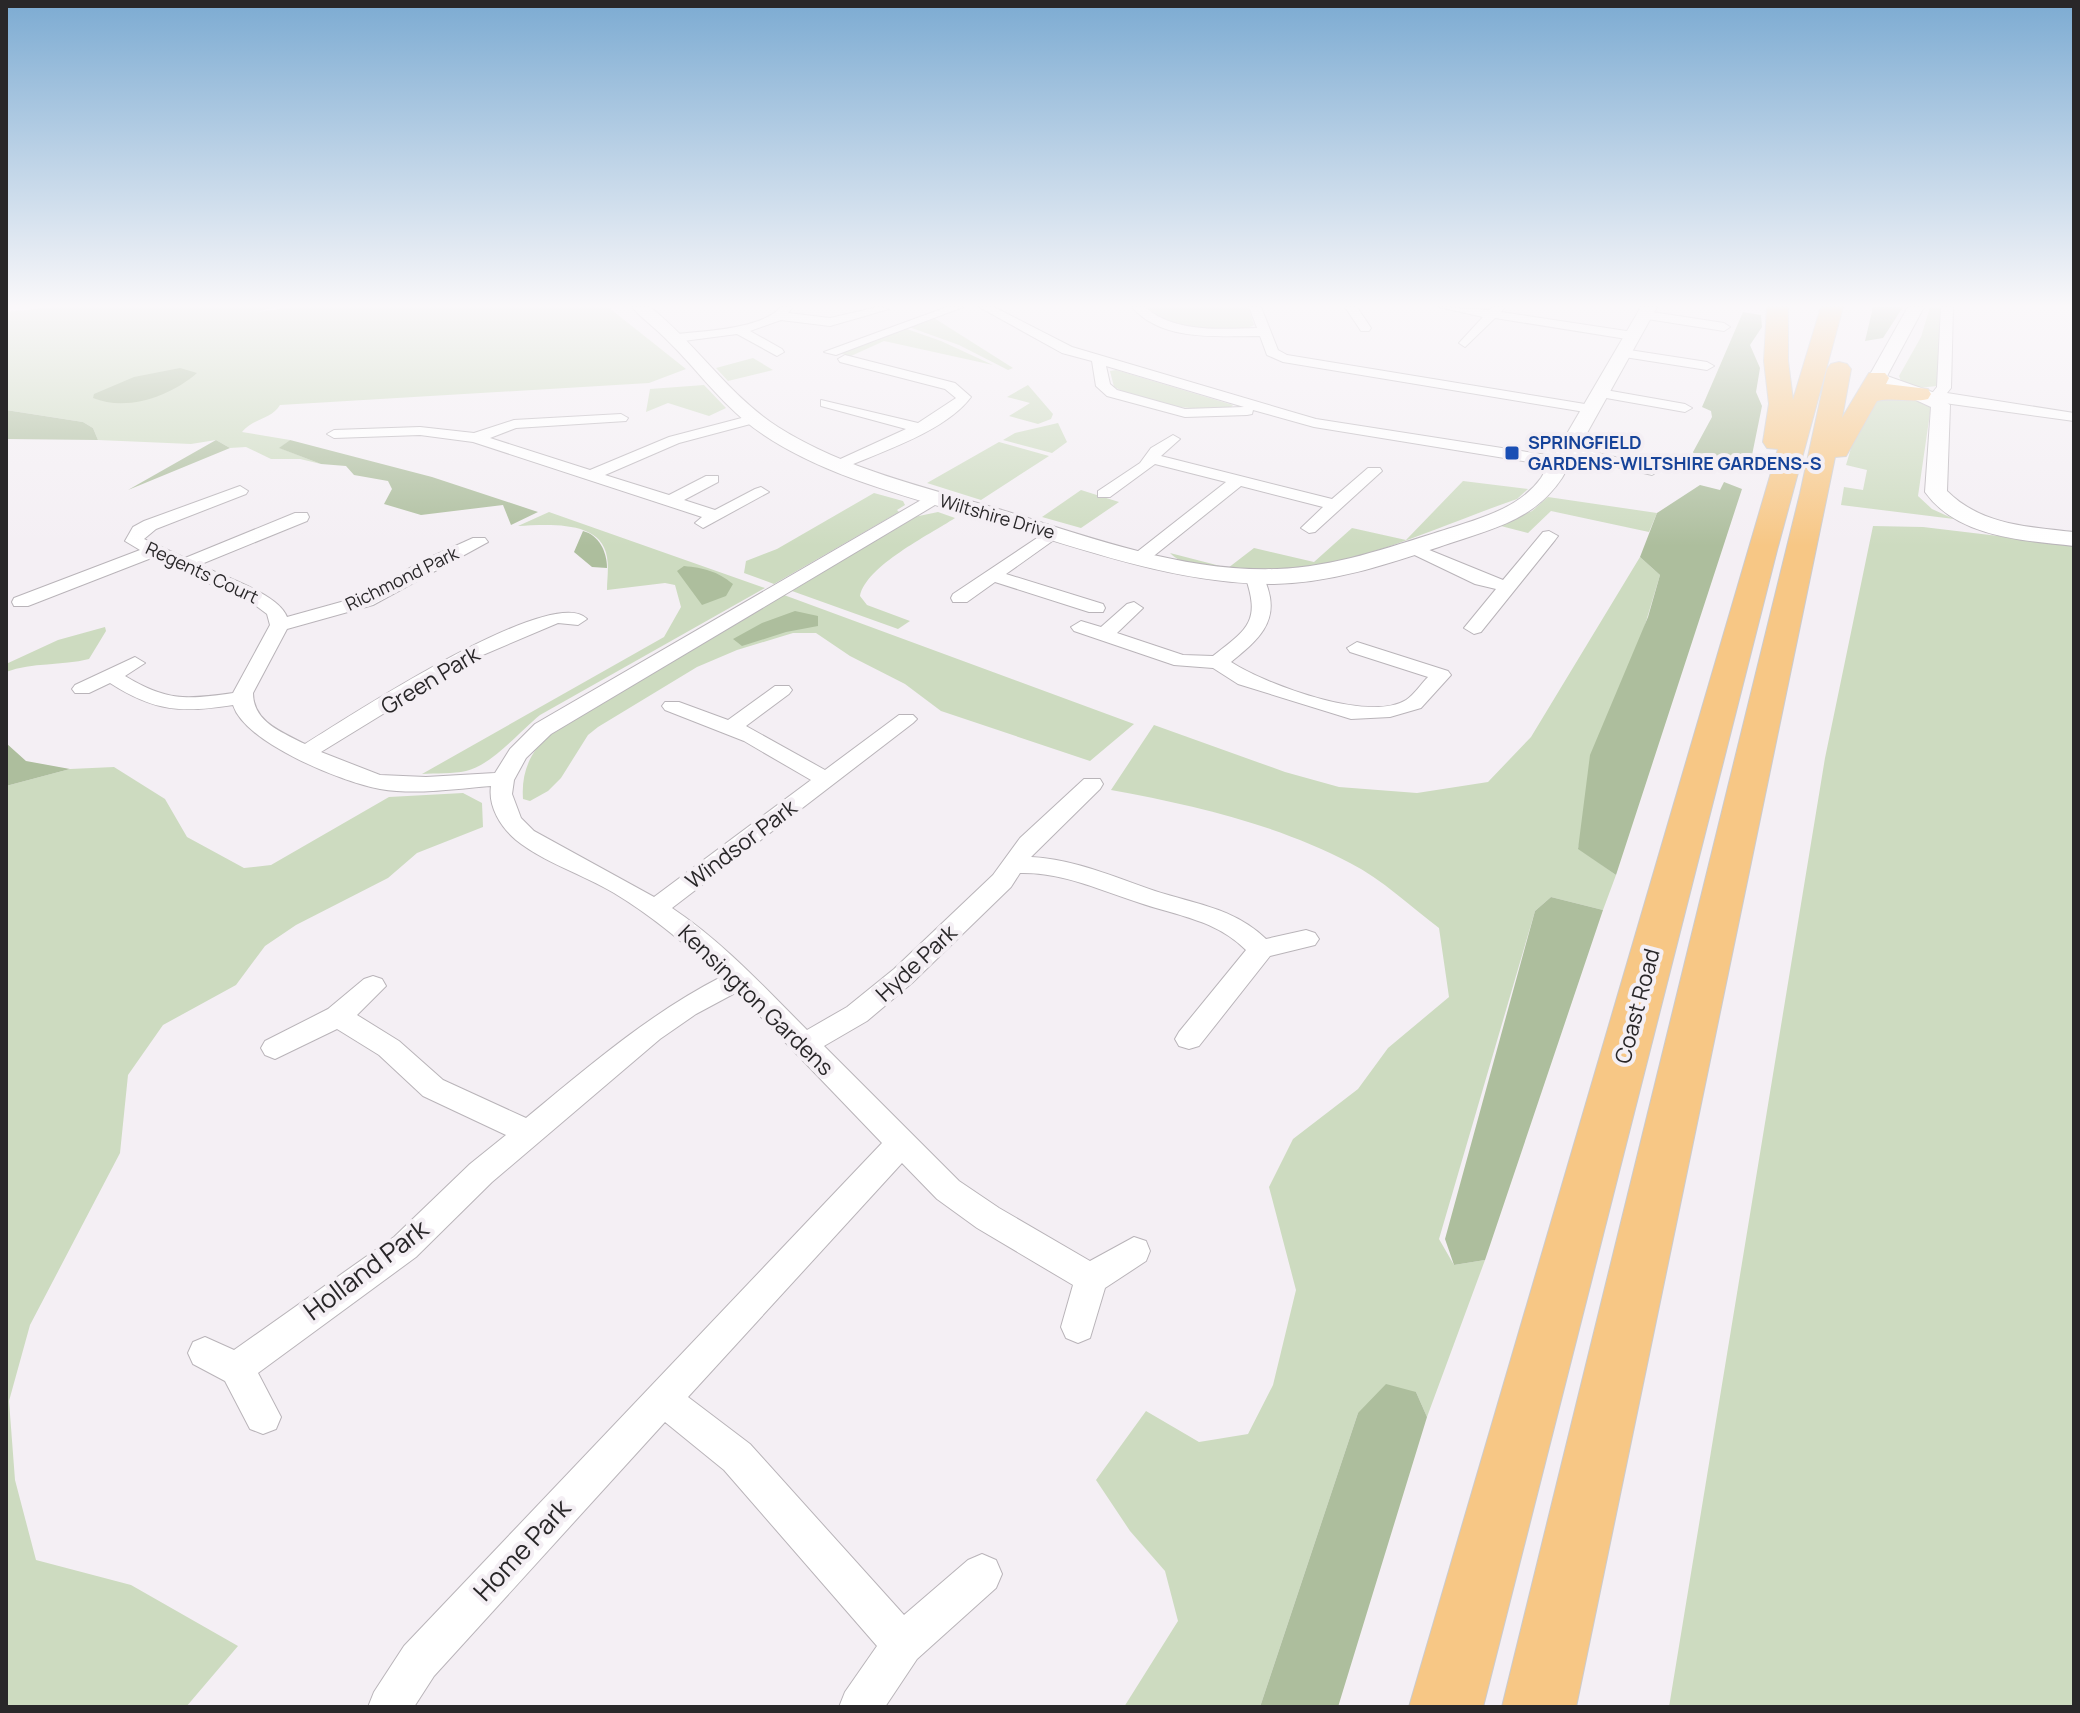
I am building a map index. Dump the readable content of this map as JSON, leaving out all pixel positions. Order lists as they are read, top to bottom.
{
  "streets": {
    "highway": ["Coast Road"],
    "street": [
      "Wiltshire Drive",
      "Regents Court",
      "Richmond Park",
      "Green Park",
      "Windsor Park",
      "Hyde Park",
      "Kensington Gardens",
      "Holland Park",
      "Home Park"
    ]
  },
  "crossings": [
    ["Regents Court", "Richmond Park"],
    ["Windsor Park", "Kensington Gardens"],
    ["Hyde Park", "Kensington Gardens"],
    ["Kensington Gardens", "Holland Park"],
    ["Kensington Gardens", "Home Park"]
  ],
  "places": {
    "transit": ["SPRINGFIELD GARDENS-WILTSHIRE GARDENS-S"]
  }
}
